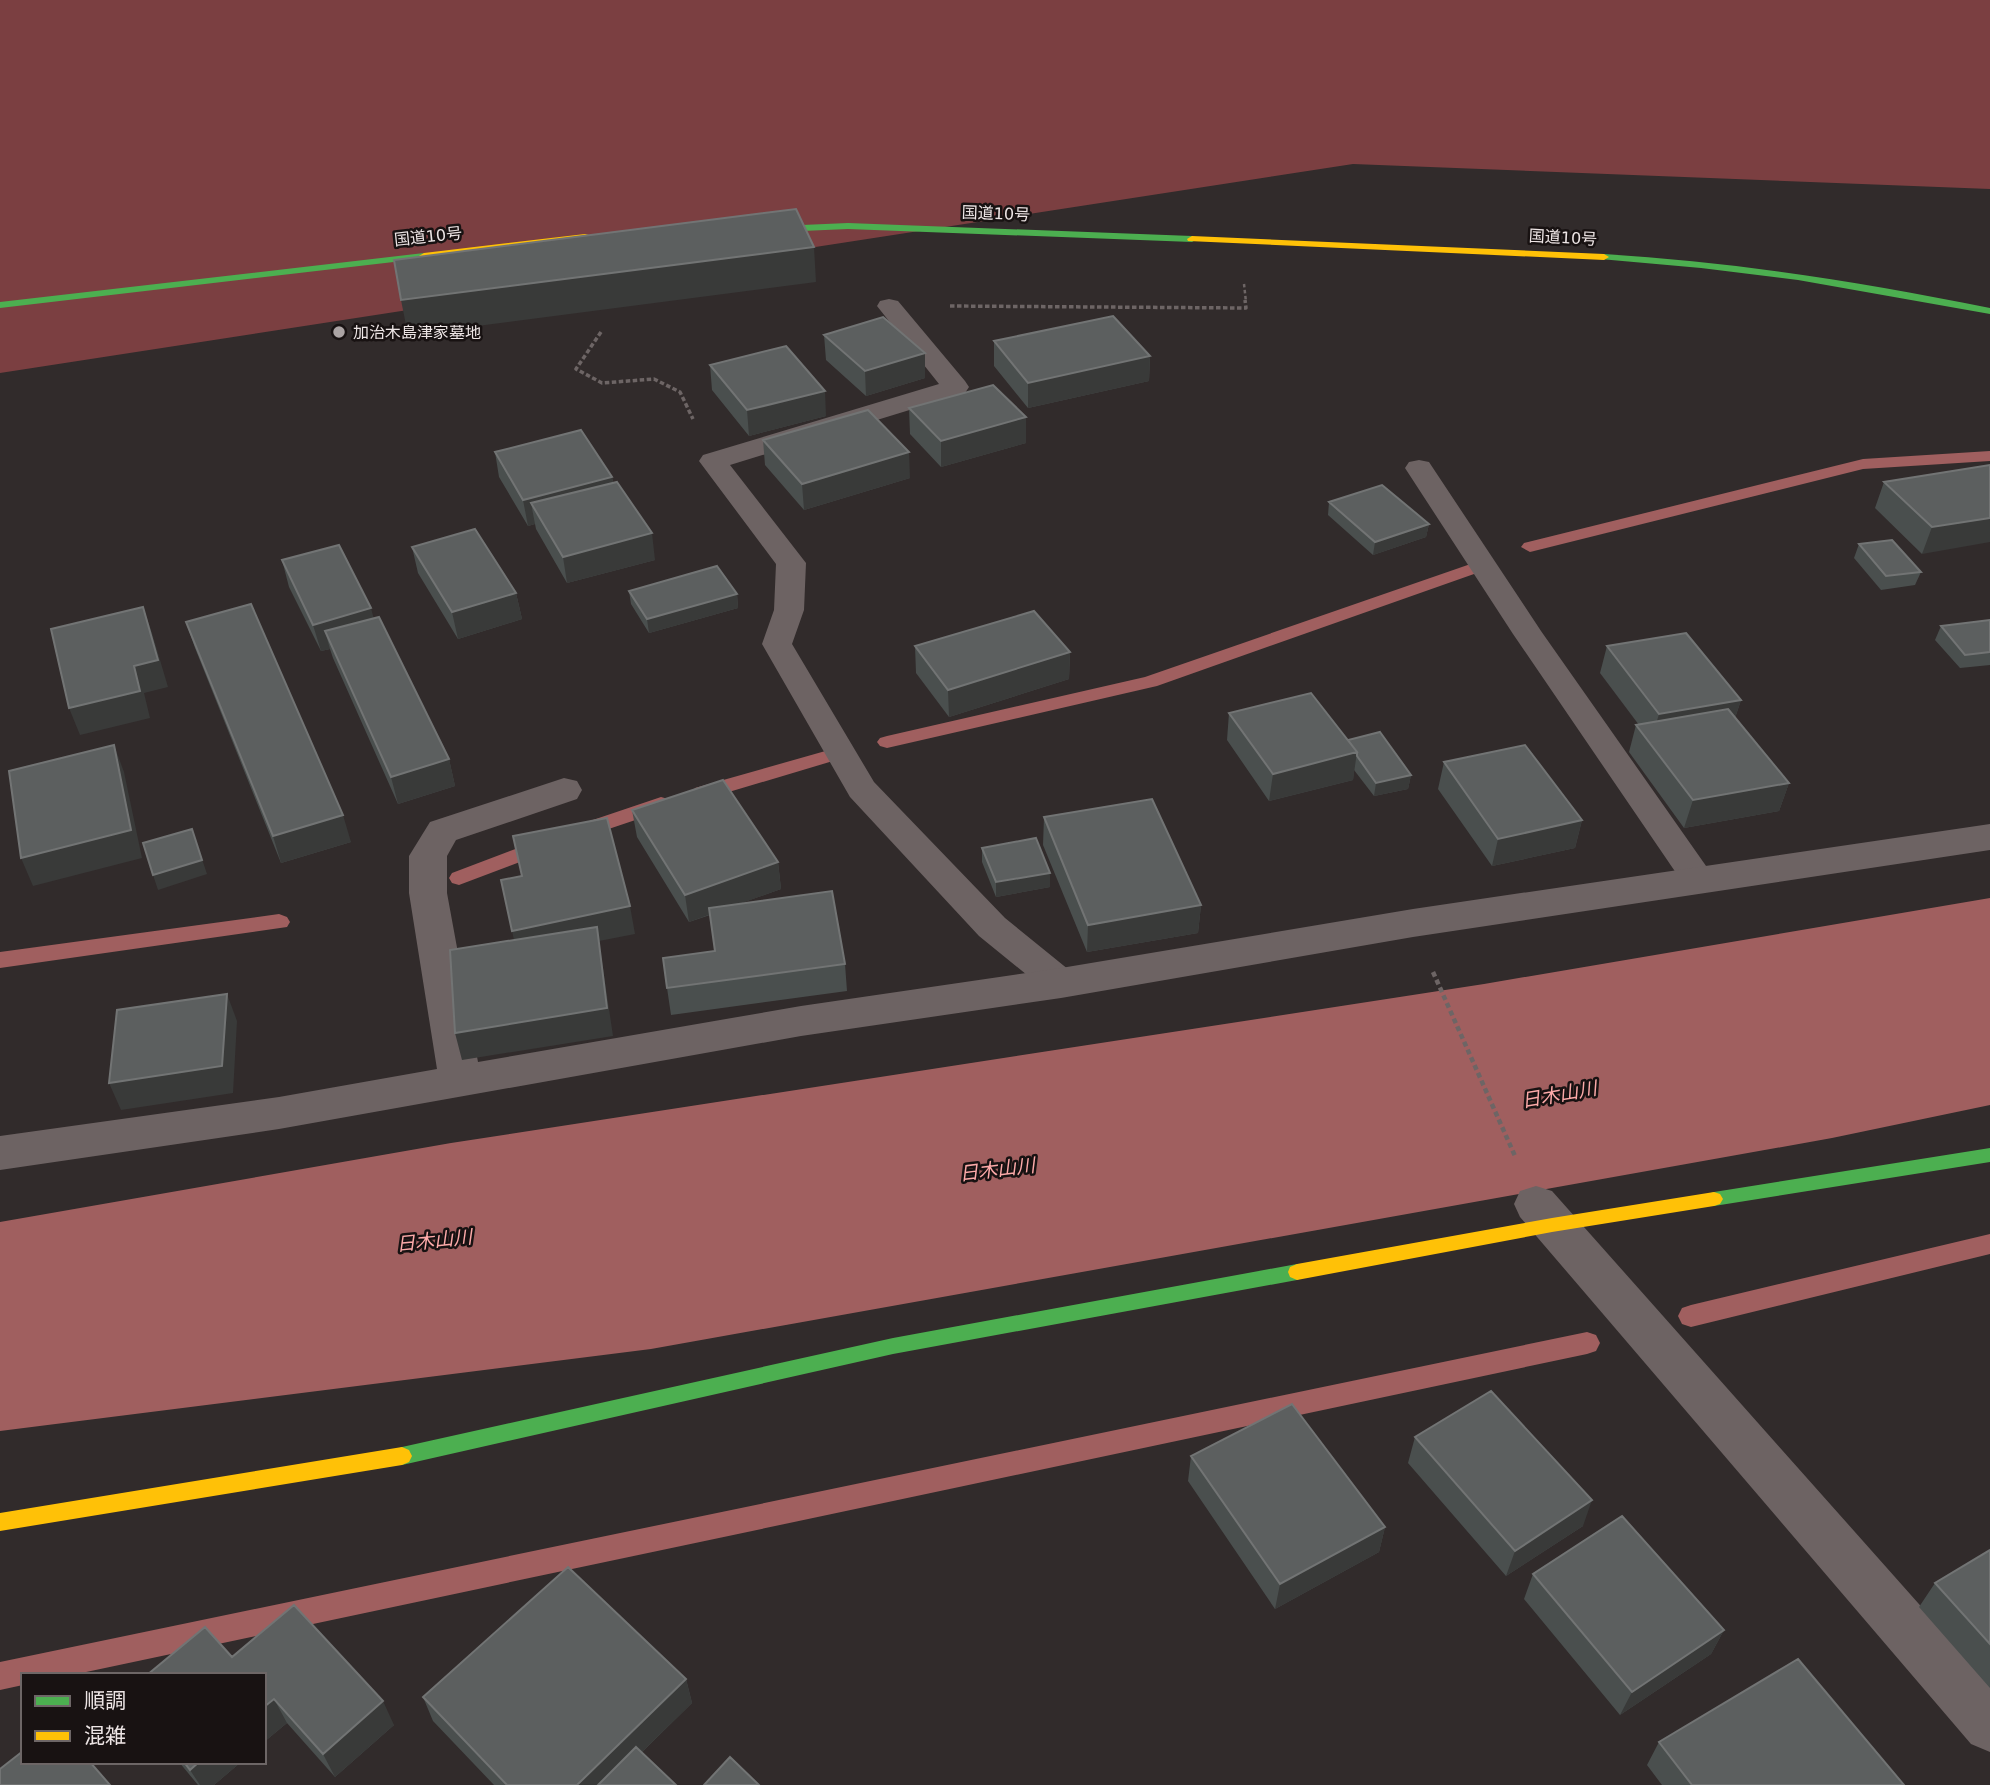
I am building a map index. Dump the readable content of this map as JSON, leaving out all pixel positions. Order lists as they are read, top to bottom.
{
  "streets": {
    "main road": ["国道10号"]
  },
  "water": ["日木山川"],
  "places": ["加治木島津家墓地"],
  "legend": ["順調", "混雑"]
}
